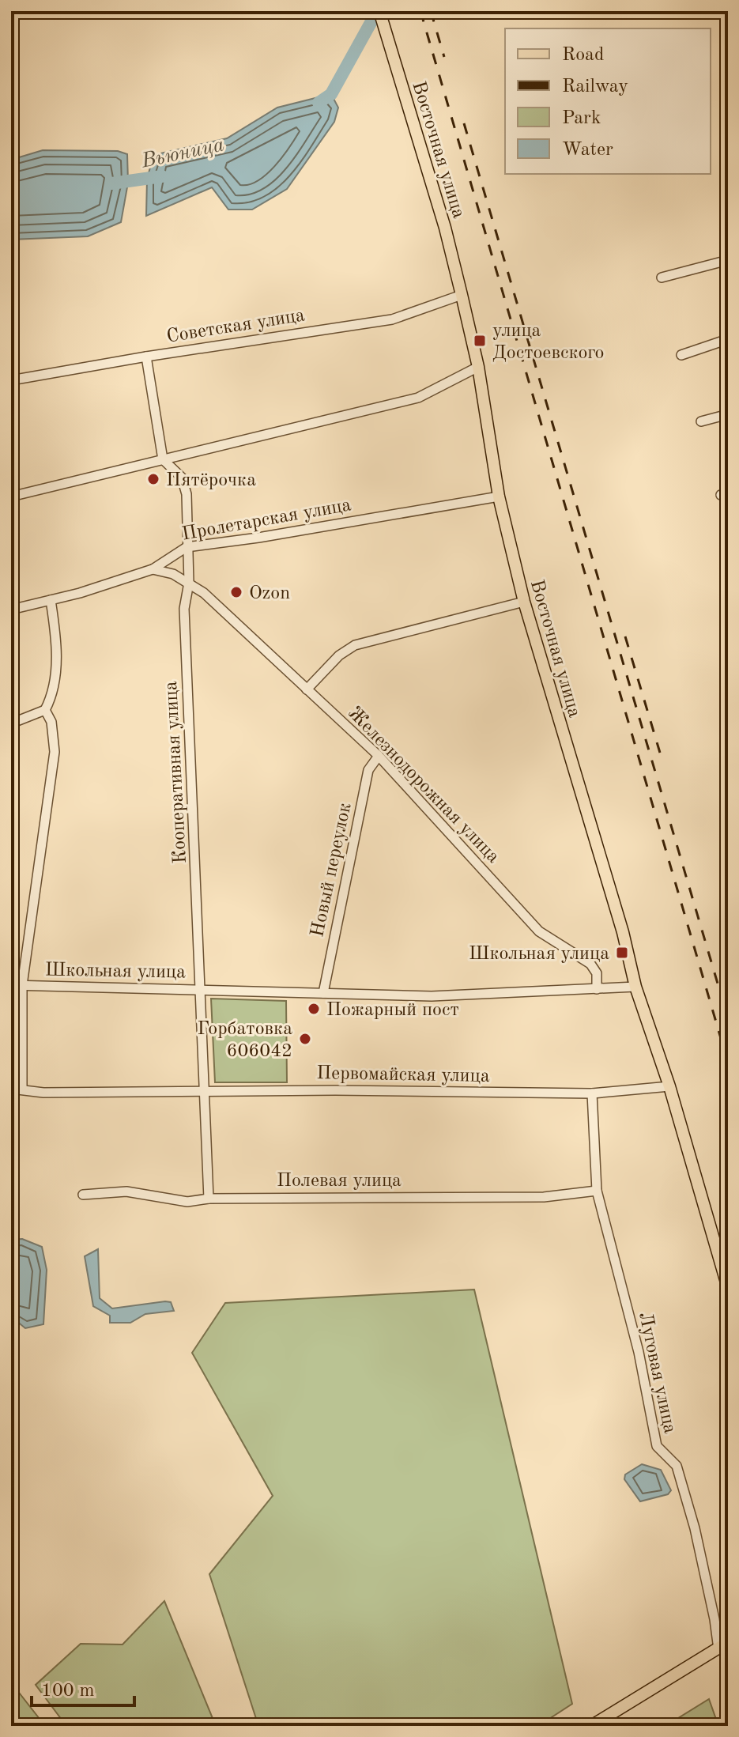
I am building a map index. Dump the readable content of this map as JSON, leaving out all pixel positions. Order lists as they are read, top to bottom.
{
  "streets": {
    "main road": ["Восточная улица"],
    "street": [
      "Советская улица",
      "Пролетарская улица",
      "Кооперативная улица",
      "Железнодорожная улица",
      "Новый переулок",
      "Школьная улица",
      "Первомайская улица",
      "Полевая улица",
      "Луговая улица"
    ]
  },
  "crossings": [
    ["Восточная улица", "Советская улица"],
    ["Восточная улица", "Пролетарская улица"],
    ["Восточная улица", "Школьная улица"],
    ["Восточная улица", "Первомайская улица"],
    ["Пролетарская улица", "Кооперативная улица"],
    ["Пролетарская улица", "Железнодорожная улица"],
    ["Кооперативная улица", "Железнодорожная улица"],
    ["Кооперативная улица", "Школьная улица"],
    ["Кооперативная улица", "Первомайская улица"],
    ["Кооперативная улица", "Полевая улица"],
    ["Железнодорожная улица", "Новый переулок"],
    ["Железнодорожная улица", "Школьная улица"],
    ["Новый переулок", "Школьная улица"],
    ["Первомайская улица", "Луговая улица"],
    ["Полевая улица", "Луговая улица"]
  ],
  "water": ["Вьюница"],
  "places": {
    "transit": ["улица Достоевского", "Школьная улица"],
    "other": [
      "Пятёрочка",
      "Ozon",
      "Пожарный пост",
      "Горбатовка 606042"
    ]
  },
  "legend": [
    "Road",
    "Railway",
    "Park",
    "Water"
  ],
  "scale_bar": "100 m"
}
